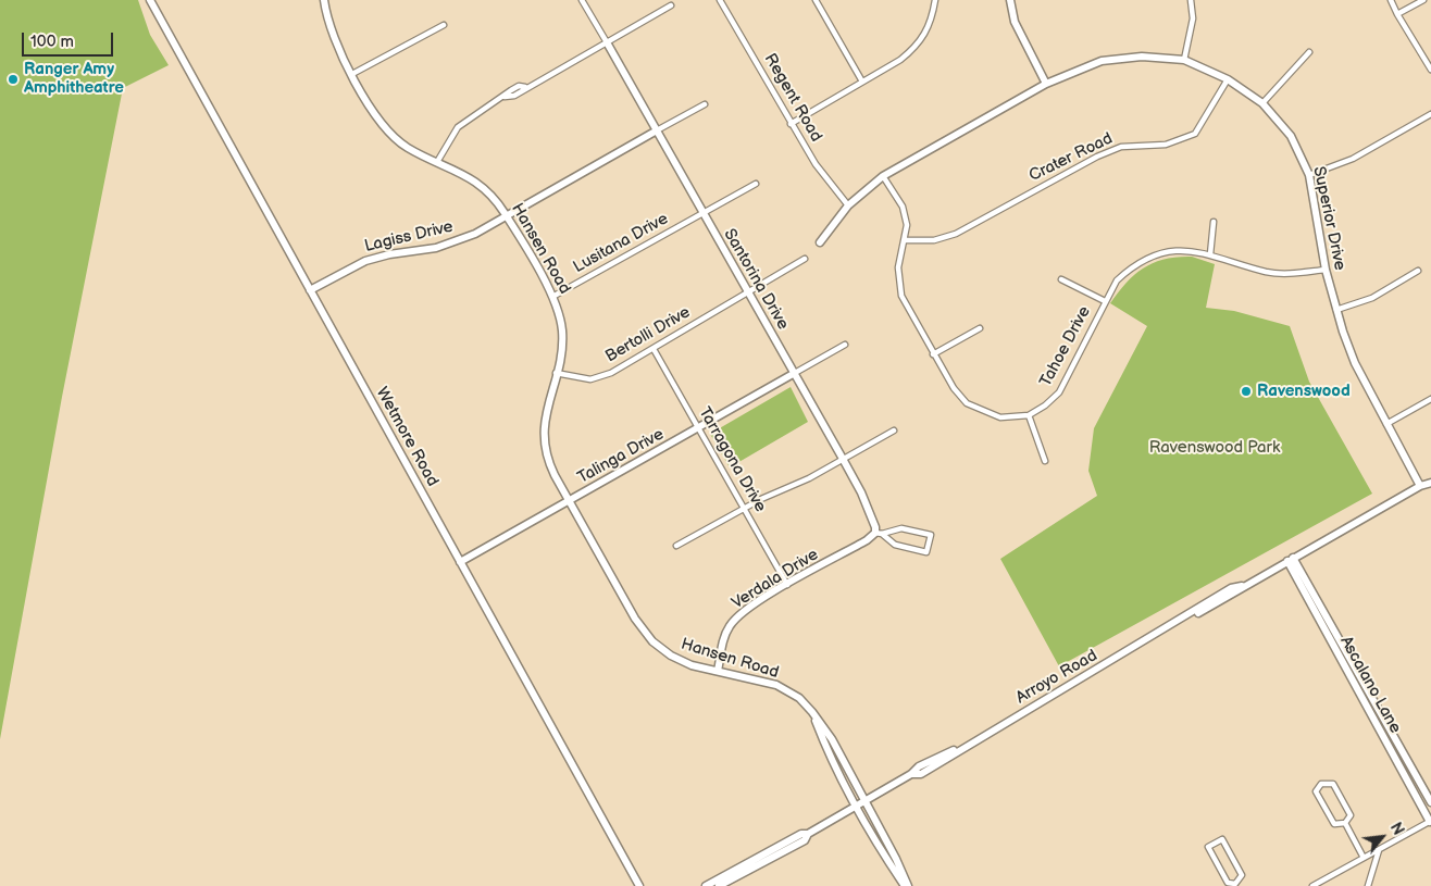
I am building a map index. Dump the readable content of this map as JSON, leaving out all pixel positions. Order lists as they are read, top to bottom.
{
  "streets": {
    "street": [
      "Regent Road",
      "Crater Road",
      "Superior Drive",
      "Lagiss Drive",
      "Lusitana Drive",
      "Hansen Road",
      "Santorina Drive",
      "Bertolli Drive",
      "Tahoe Drive",
      "Wetmore Road",
      "Talinga Drive",
      "Tarragona Drive",
      "Verdala Drive",
      "Arroyo Road",
      "Ascalano Lane"
    ]
  },
  "crossings": [
    ["Regent Road", "Superior Drive"],
    ["Crater Road", "Superior Drive"],
    ["Crater Road", "Tahoe Drive"],
    ["Superior Drive", "Tahoe Drive"],
    ["Superior Drive", "Arroyo Road"],
    ["Lagiss Drive", "Hansen Road"],
    ["Lagiss Drive", "Santorina Drive"],
    ["Lagiss Drive", "Wetmore Road"],
    ["Lusitana Drive", "Hansen Road"],
    ["Lusitana Drive", "Santorina Drive"],
    ["Hansen Road", "Bertolli Drive"],
    ["Hansen Road", "Talinga Drive"],
    ["Hansen Road", "Verdala Drive"],
    ["Hansen Road", "Arroyo Road"],
    ["Santorina Drive", "Bertolli Drive"],
    ["Santorina Drive", "Talinga Drive"],
    ["Santorina Drive", "Verdala Drive"],
    ["Bertolli Drive", "Tarragona Drive"],
    ["Wetmore Road", "Talinga Drive"],
    ["Talinga Drive", "Tarragona Drive"],
    ["Tarragona Drive", "Verdala Drive"],
    ["Arroyo Road", "Ascalano Lane"]
  ],
  "parks": ["Ravenswood Park"],
  "places": ["Ranger Amy Amphitheatre", "Ravenswood"],
  "scale_bar": "100 m",
  "north": "top right"
}
